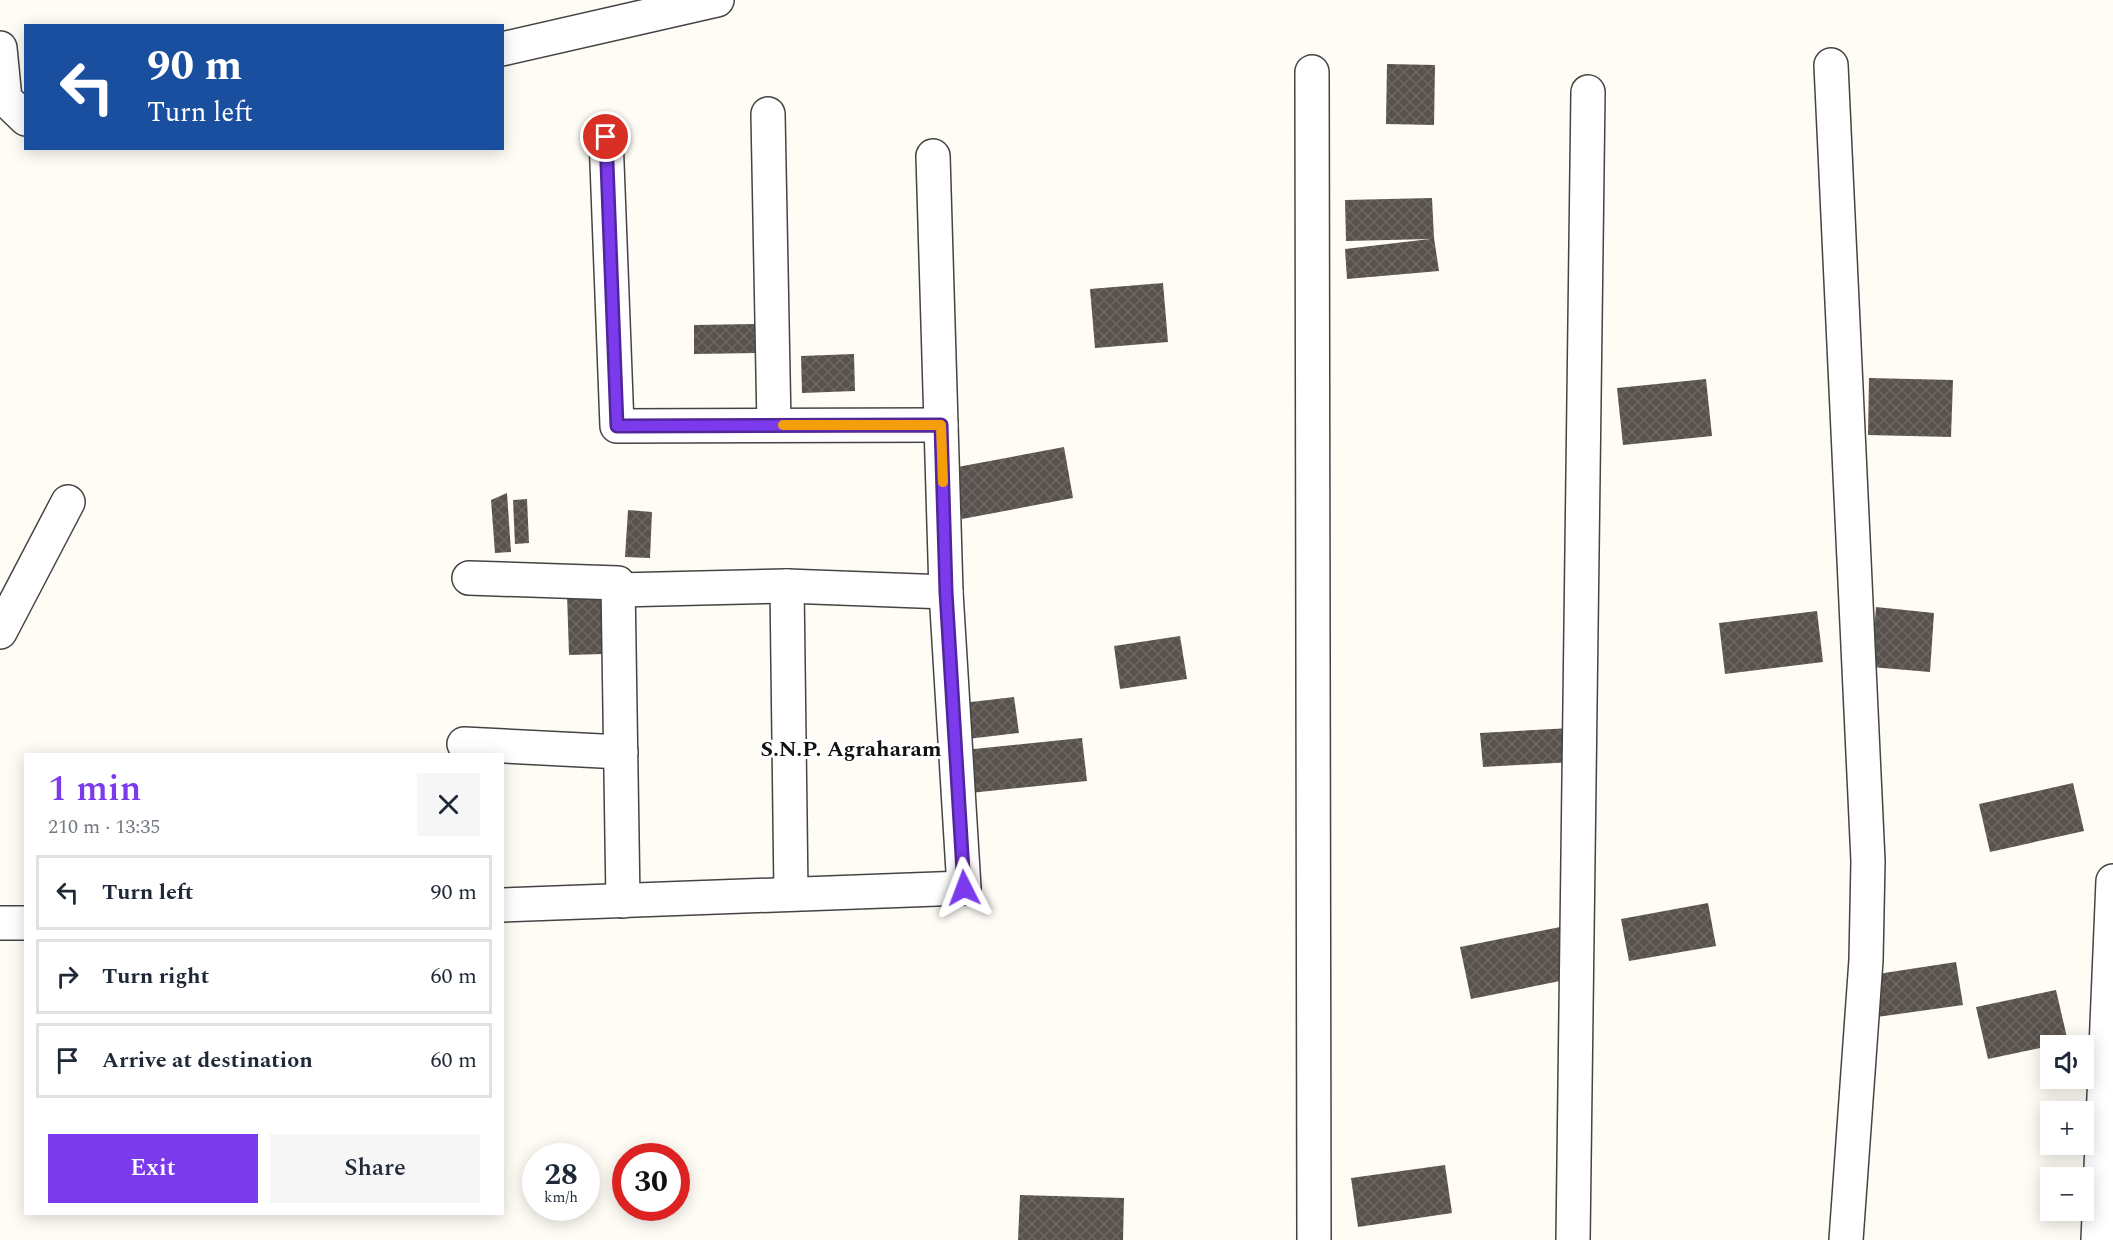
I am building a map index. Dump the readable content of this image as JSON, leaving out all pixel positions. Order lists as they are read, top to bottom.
{
  "districts": ["S.N.P. Agraharam"],
  "page": {
    "turn": ["90 m", "Turn left"],
    "heading": ["1 min", "210 m · 13:35"],
    "list": [
      {
        "name": "Turn left",
        "value": "90 m"
      },
      {
        "name": "Turn right",
        "value": "60 m"
      },
      {
        "name": "Arrive at destination",
        "value": "60 m"
      }
    ],
    "map_buttons": ["+", "−"],
    "buttons": ["Exit", "Share"],
    "speed": "28 km/h",
    "limit": "30"
  }
}
